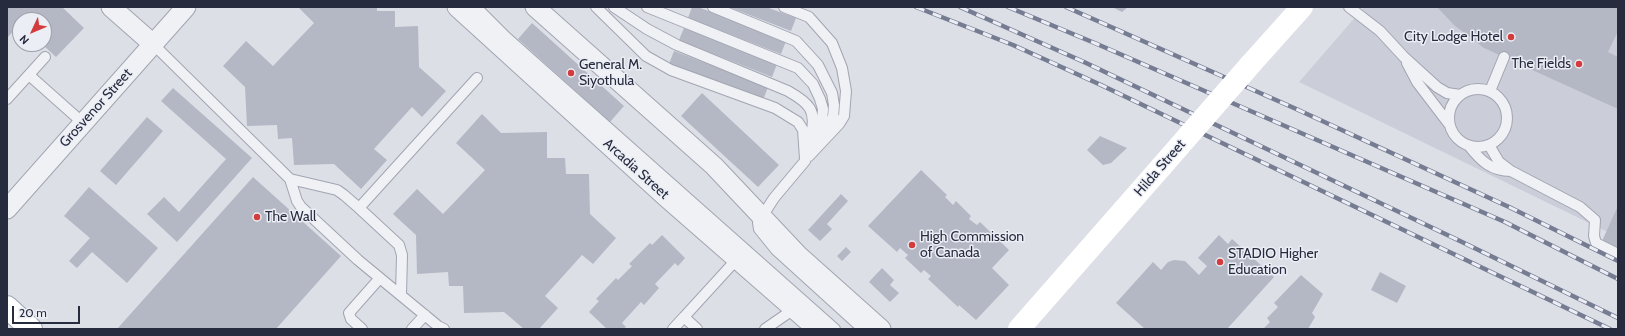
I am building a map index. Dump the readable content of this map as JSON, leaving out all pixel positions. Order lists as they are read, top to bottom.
{
  "streets": {
    "street": ["Grosvenor Street", "Hilda Street", "Arcadia Street"]
  },
  "places": [
    "City Lodge Hotel",
    "The Fields",
    "General M. Siyothula",
    "The Wall",
    "High Commission of Canada",
    "STADIO Higher Education"
  ],
  "scale_bar": "20 m",
  "north": "bottom left"
}
